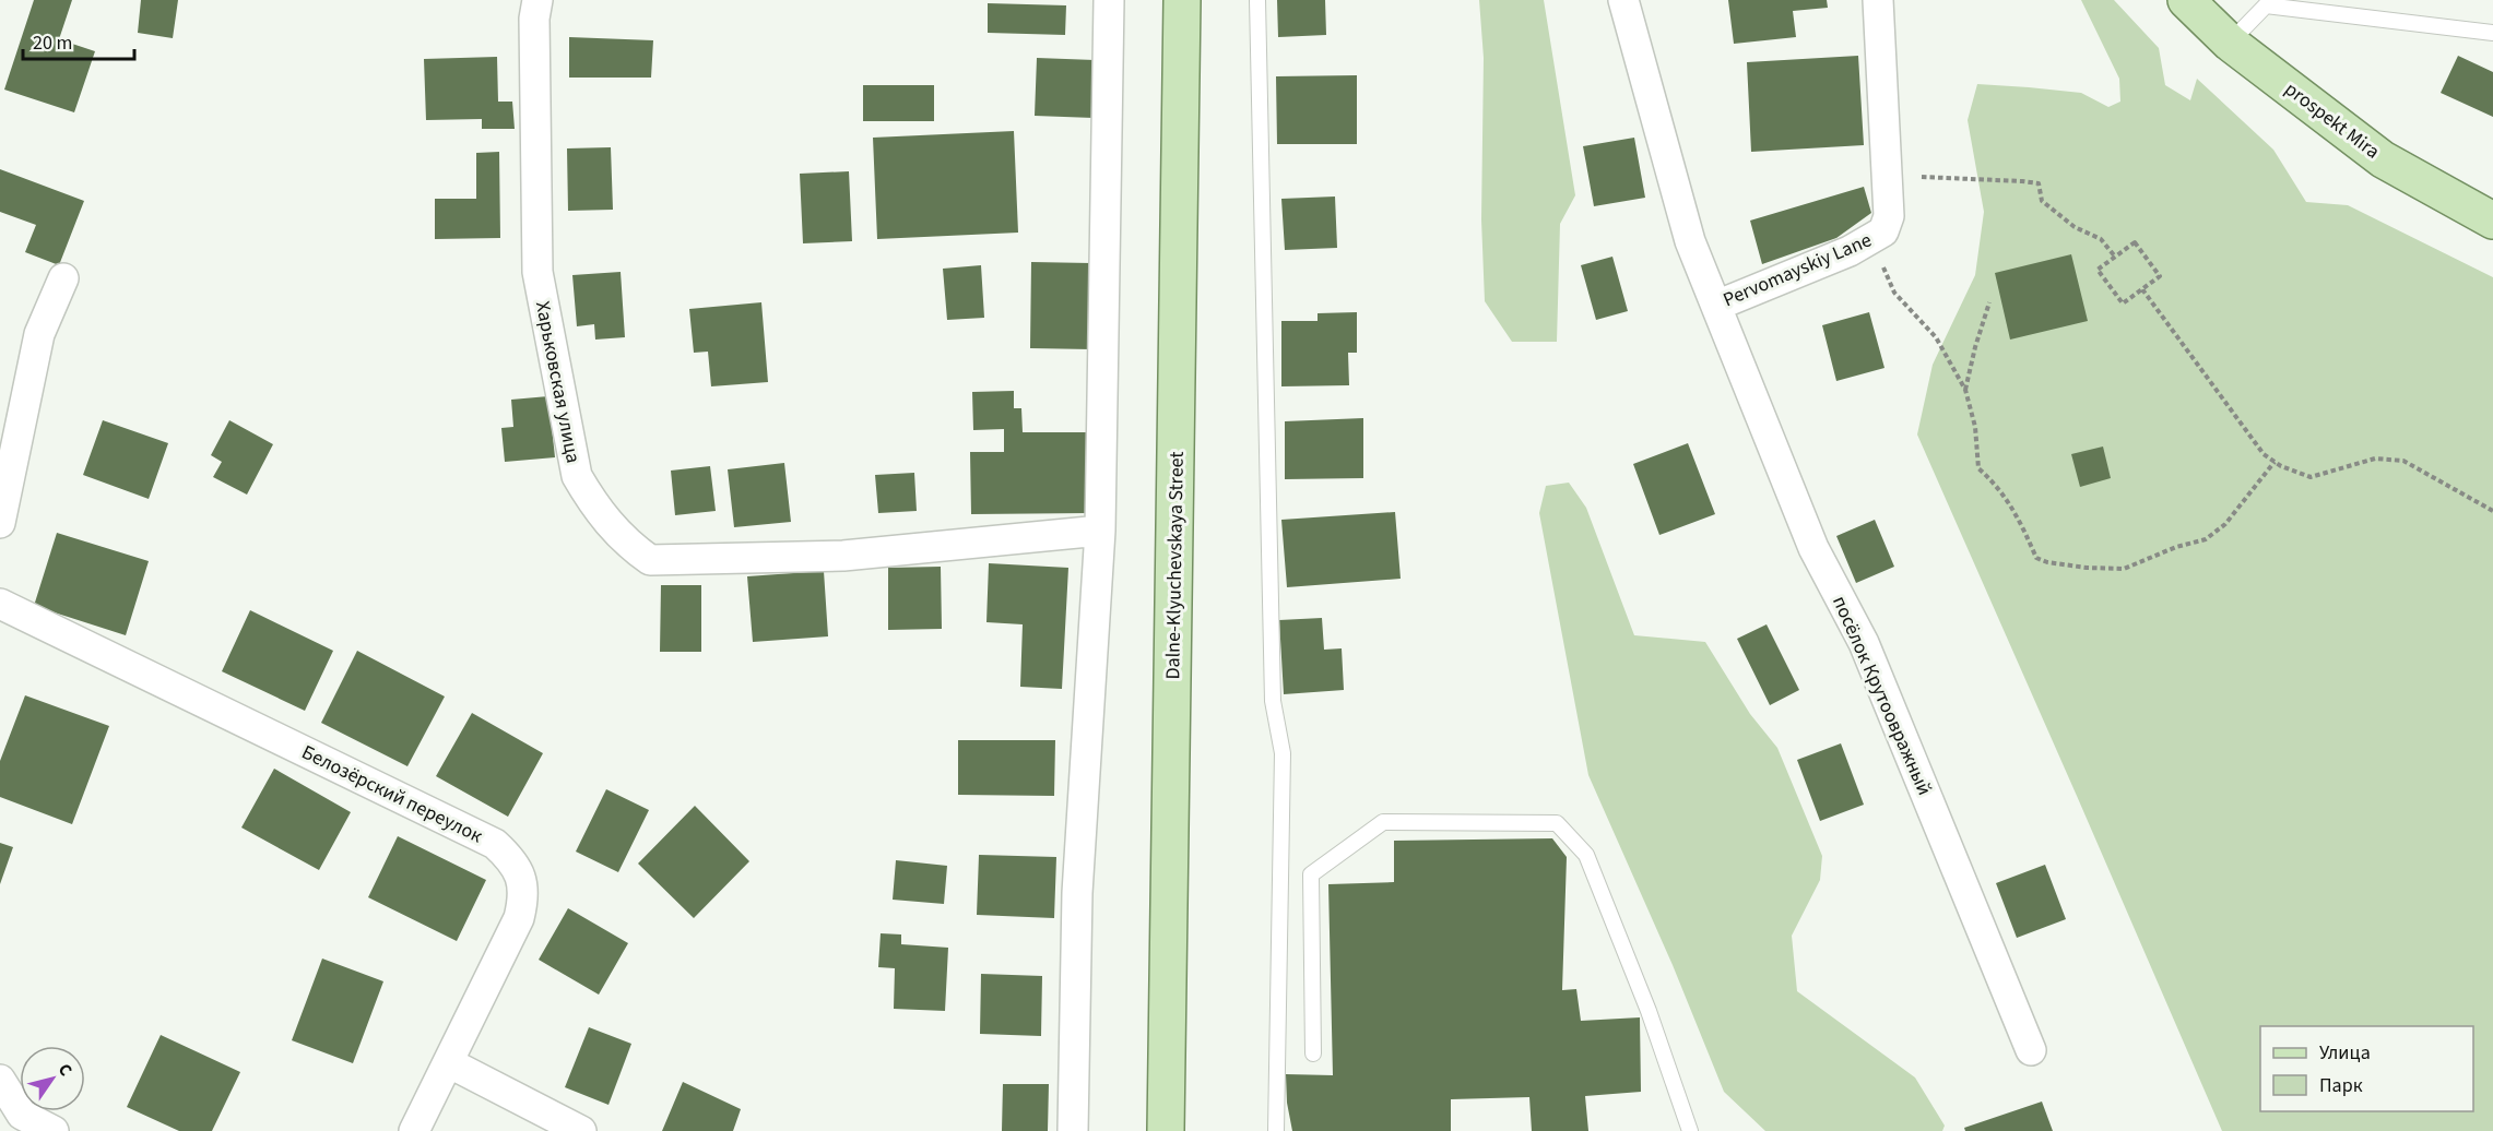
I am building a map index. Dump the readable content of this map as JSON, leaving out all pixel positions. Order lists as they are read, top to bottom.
{
  "streets": {
    "main road": ["prospekt Mira", "Dalne-Klyuchevskaya Street"],
    "street": [
      "Pervomayskiy Lane",
      "Харьковская улица",
      "посёлок Крутоовражный",
      "Белозёрский переулок"
    ]
  },
  "crossings": [
    ["Pervomayskiy Lane", "посёлок Крутоовражный"]
  ],
  "legend": ["Улица", "Парк"],
  "scale_bar": "20 m",
  "north": "top right"
}
